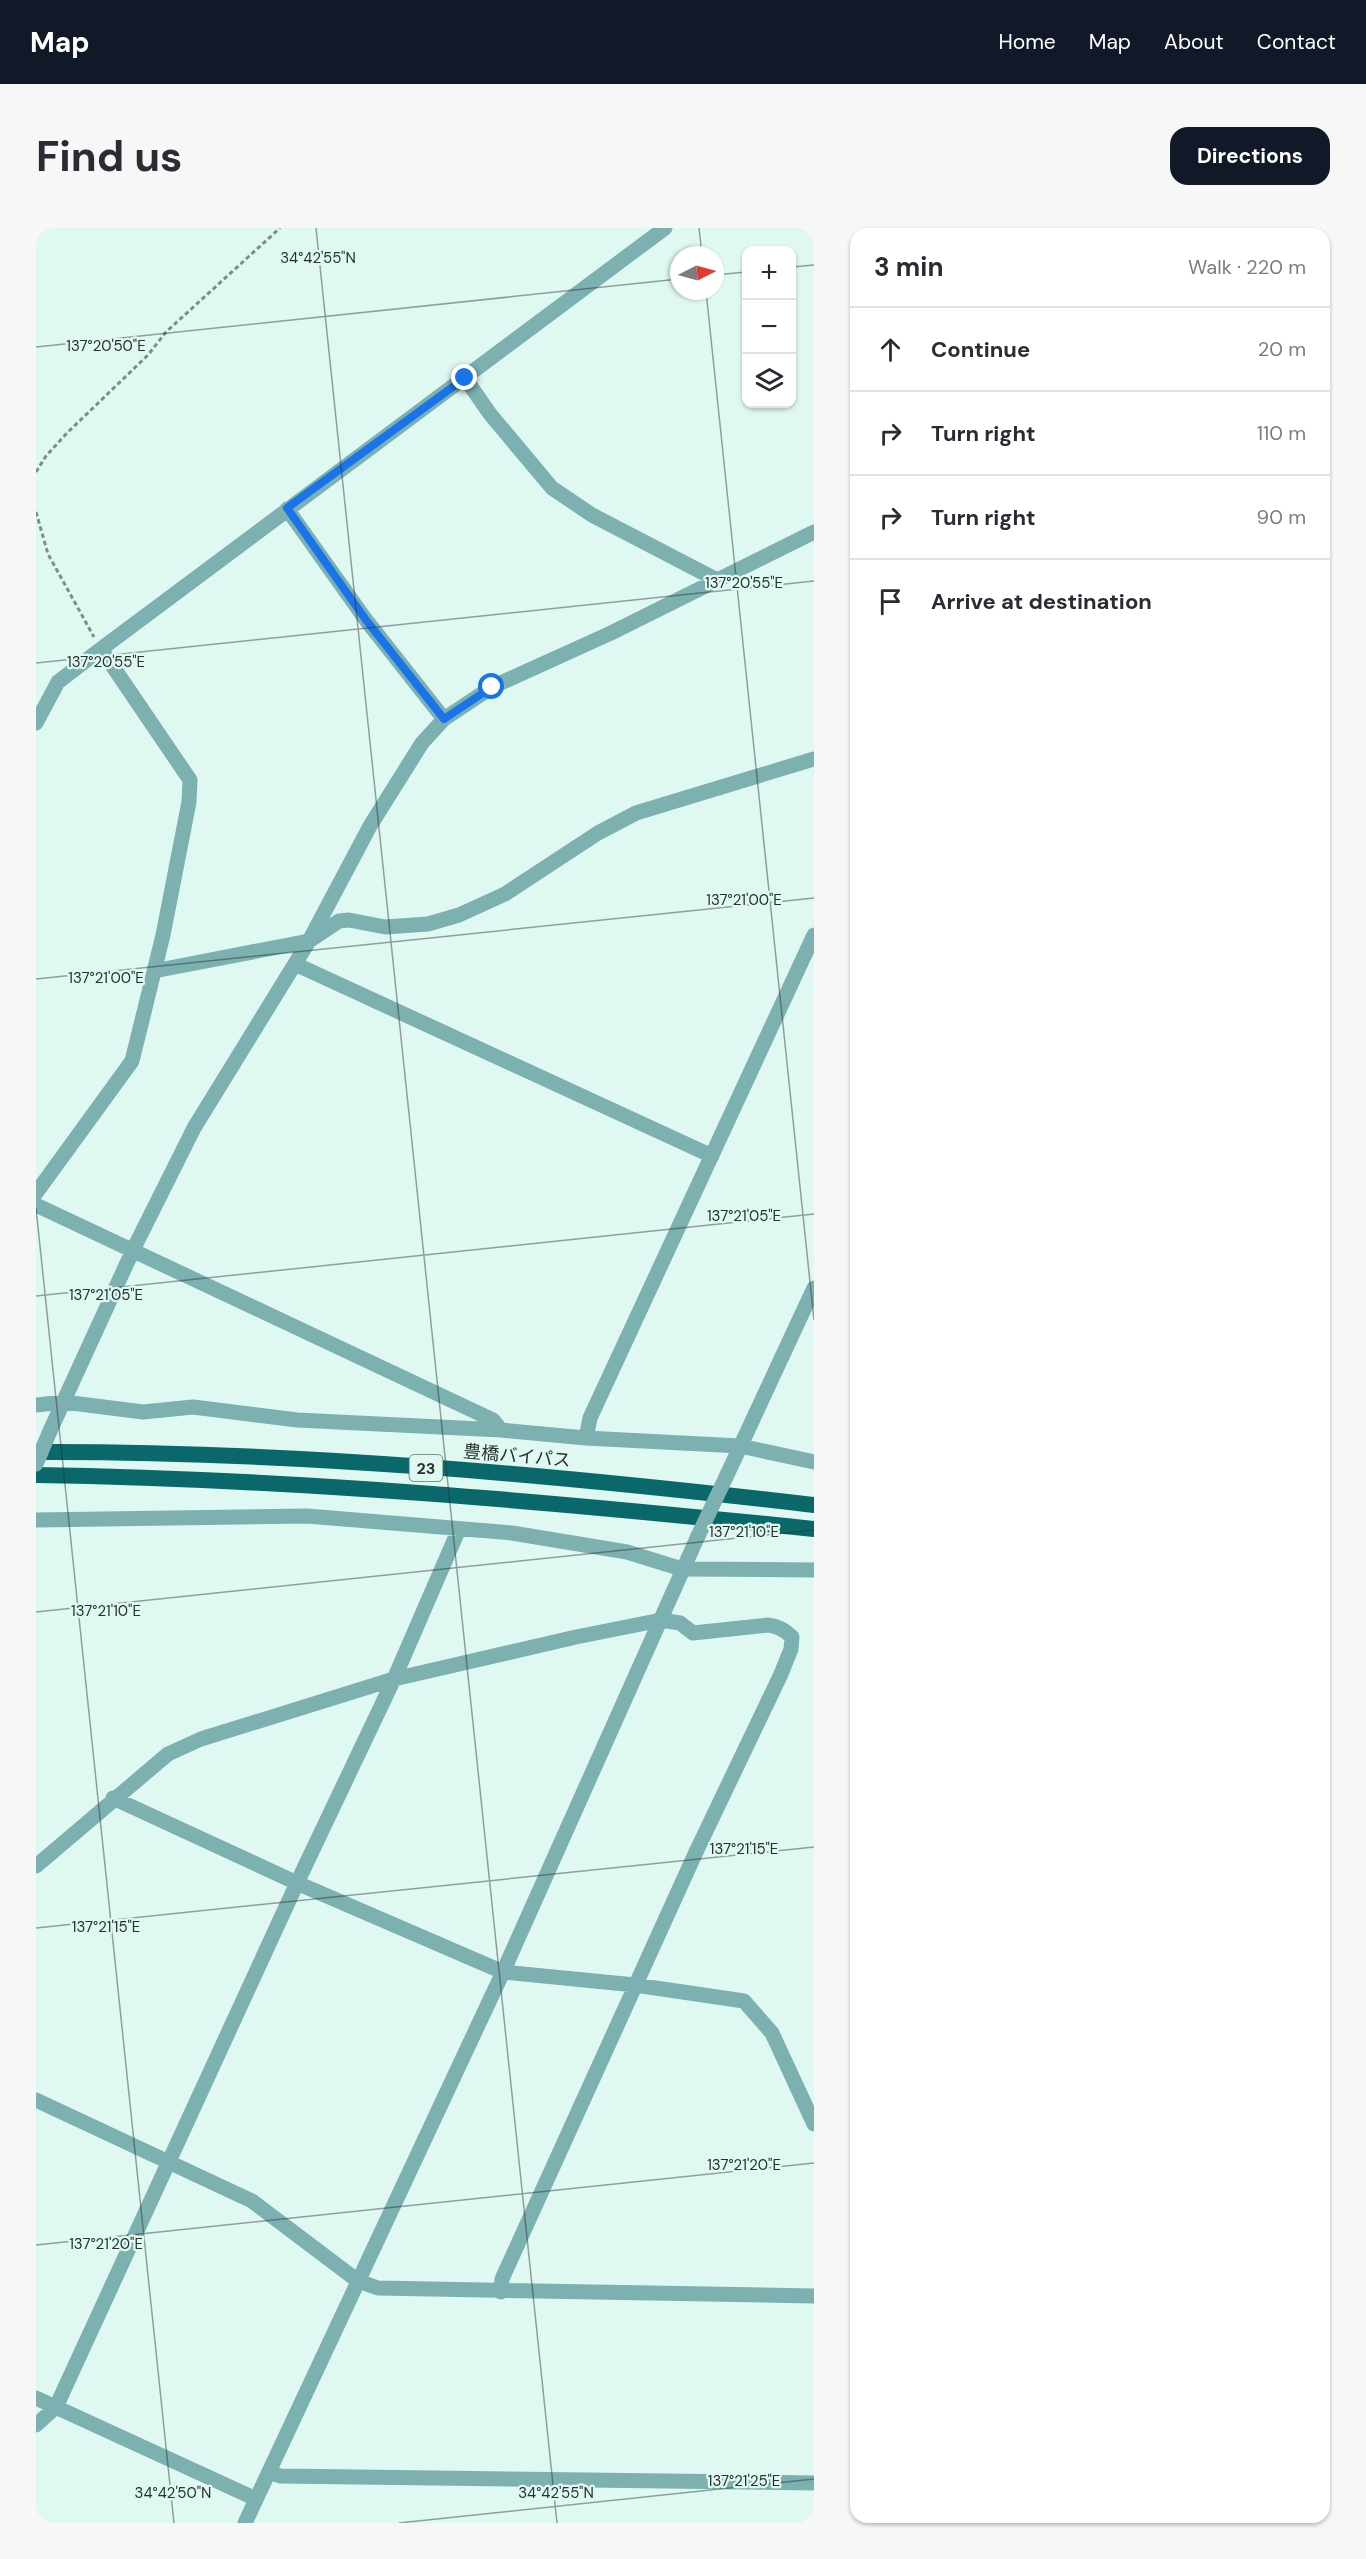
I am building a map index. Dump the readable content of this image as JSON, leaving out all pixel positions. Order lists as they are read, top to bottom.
{
  "streets": {
    "highway": ["豊橋バイパス", "23"]
  },
  "north": "right",
  "page": {
    "header": "Map",
    "nav": [
      "Home",
      "Map",
      "About",
      "Contact"
    ],
    "buttons": "Directions",
    "title": "Find us",
    "heading": ["3 min", "Walk · 220 m"],
    "map_buttons": ["+", "−"],
    "list": [
      ["Continue", "20 m"],
      ["Turn right", "110 m"],
      ["Turn right", "90 m"],
      "Arrive at destination"
    ]
  },
  "coordinates": [
    "34°42'55\"N",
    "137°20'50\"E",
    "137°20'55\"E",
    "137°21'00\"E",
    "137°21'05\"E",
    "137°21'10\"E",
    "137°21'15\"E",
    "137°21'20\"E",
    "137°21'25\"E",
    "34°42'50\"N"
  ]
}
